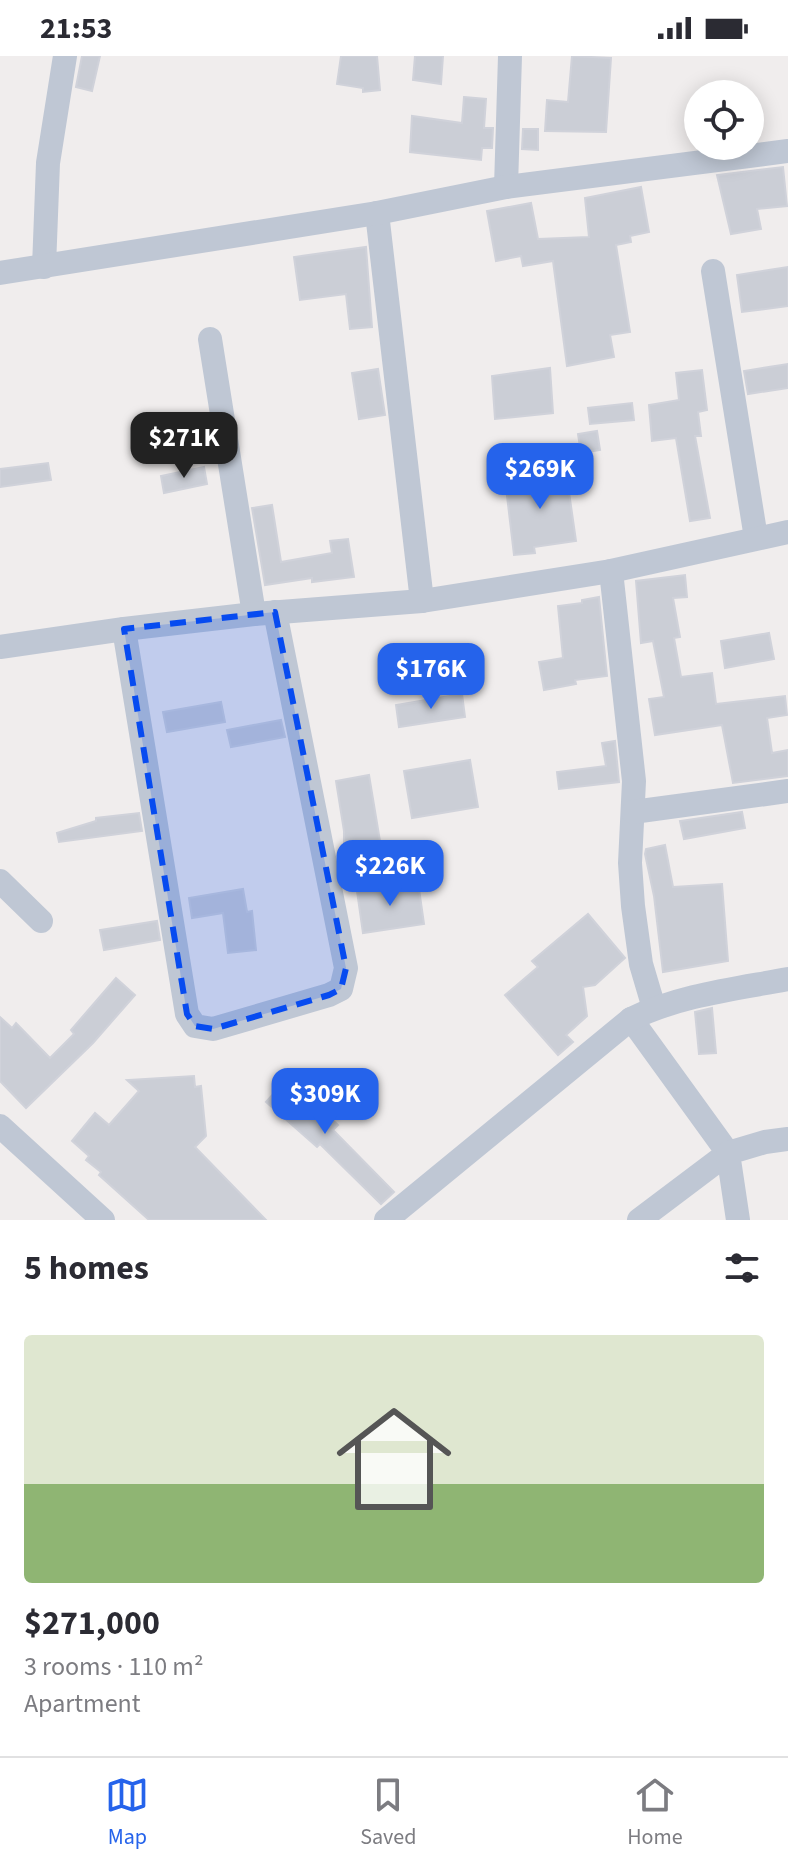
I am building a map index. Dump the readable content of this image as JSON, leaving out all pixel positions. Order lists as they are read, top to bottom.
{
  "page": {
    "status": "21:53",
    "price": [
      "$271K",
      "$269K",
      "$176K",
      "$226K",
      "$309K"
    ],
    "heading": "5 homes",
    "list": [
      {
        "name": "$271,000",
        "note": "3 rooms · 110 m² · Apartment"
      }
    ],
    "tabs": ["Map", "Saved", "Home"]
  }
}
